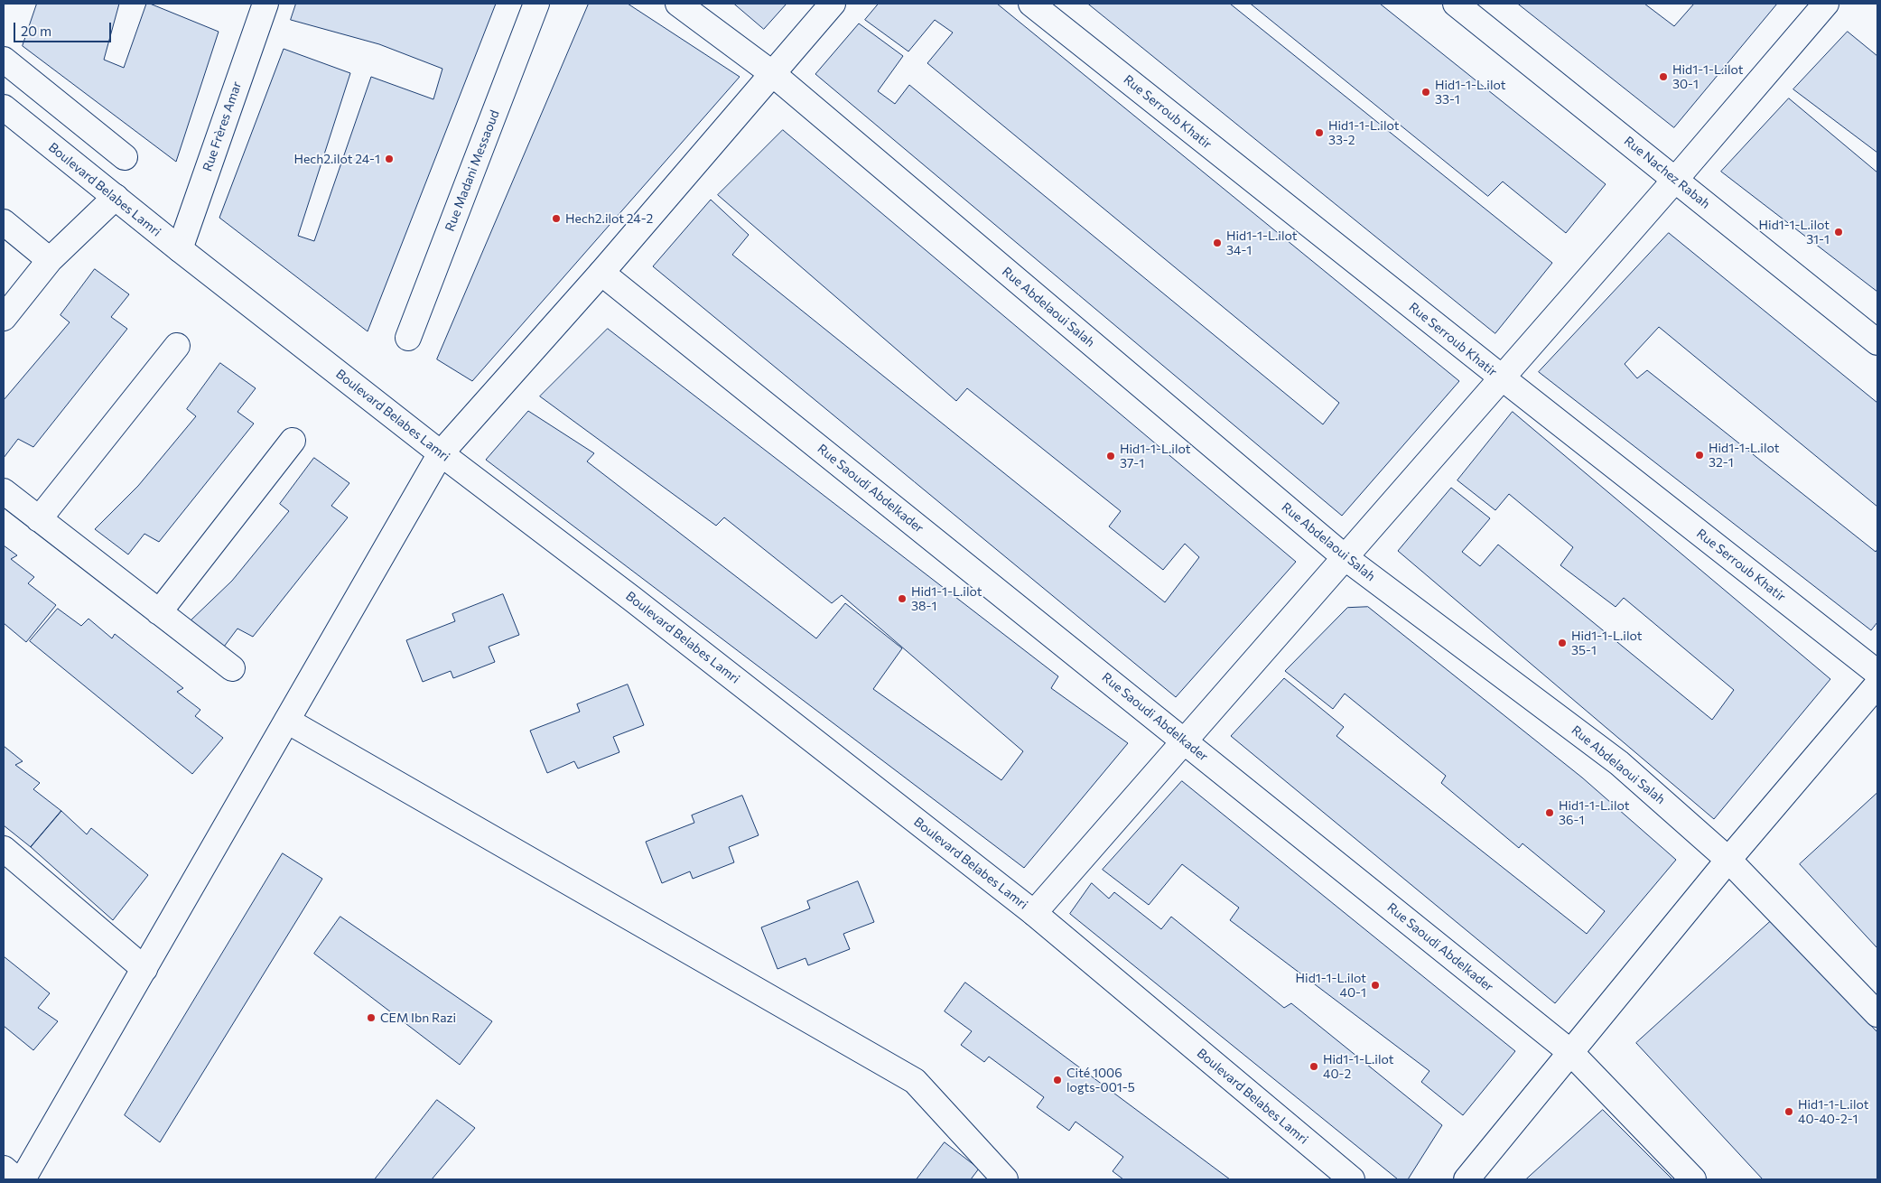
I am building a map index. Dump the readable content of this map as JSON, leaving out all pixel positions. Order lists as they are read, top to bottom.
{
  "streets": {
    "street": [
      "Rue Serroub Khatir",
      "Rue Frères Amar",
      "Rue Madani Messaoud",
      "Rue Nachez Rabah",
      "Boulevard Belabes Lamri",
      "Rue Abdelaoui Salah",
      "Rue Saoudi Abdelkader"
    ]
  },
  "crossings": [
    ["Rue Frères Amar", "Boulevard Belabes Lamri"]
  ],
  "places": [
    "Hid1-1-L.ilot 30-1",
    "Hid1-1-L.ilot 33-1",
    "Hid1-1-L.ilot 33-2",
    "Hech2.ilot 24-1",
    "Hech2.ilot 24-2",
    "Hid1-1-L.ilot 31-1",
    "Hid1-1-L.ilot 34-1",
    "Hid1-1-L.ilot 32-1",
    "Hid1-1-L.ilot 37-1",
    "Hid1-1-L.ilot 38-1",
    "Hid1-1-L.ilot 35-1",
    "Hid1-1-L.ilot 36-1",
    "Hid1-1-L.ilot 40-1",
    "CEM Ibn Razi",
    "Hid1-1-L.ilot 40-2",
    "Cité 1006 logts-001-5",
    "Hid1-1-L.ilot 40-40-2-1"
  ],
  "scale_bar": "20 m"
}
